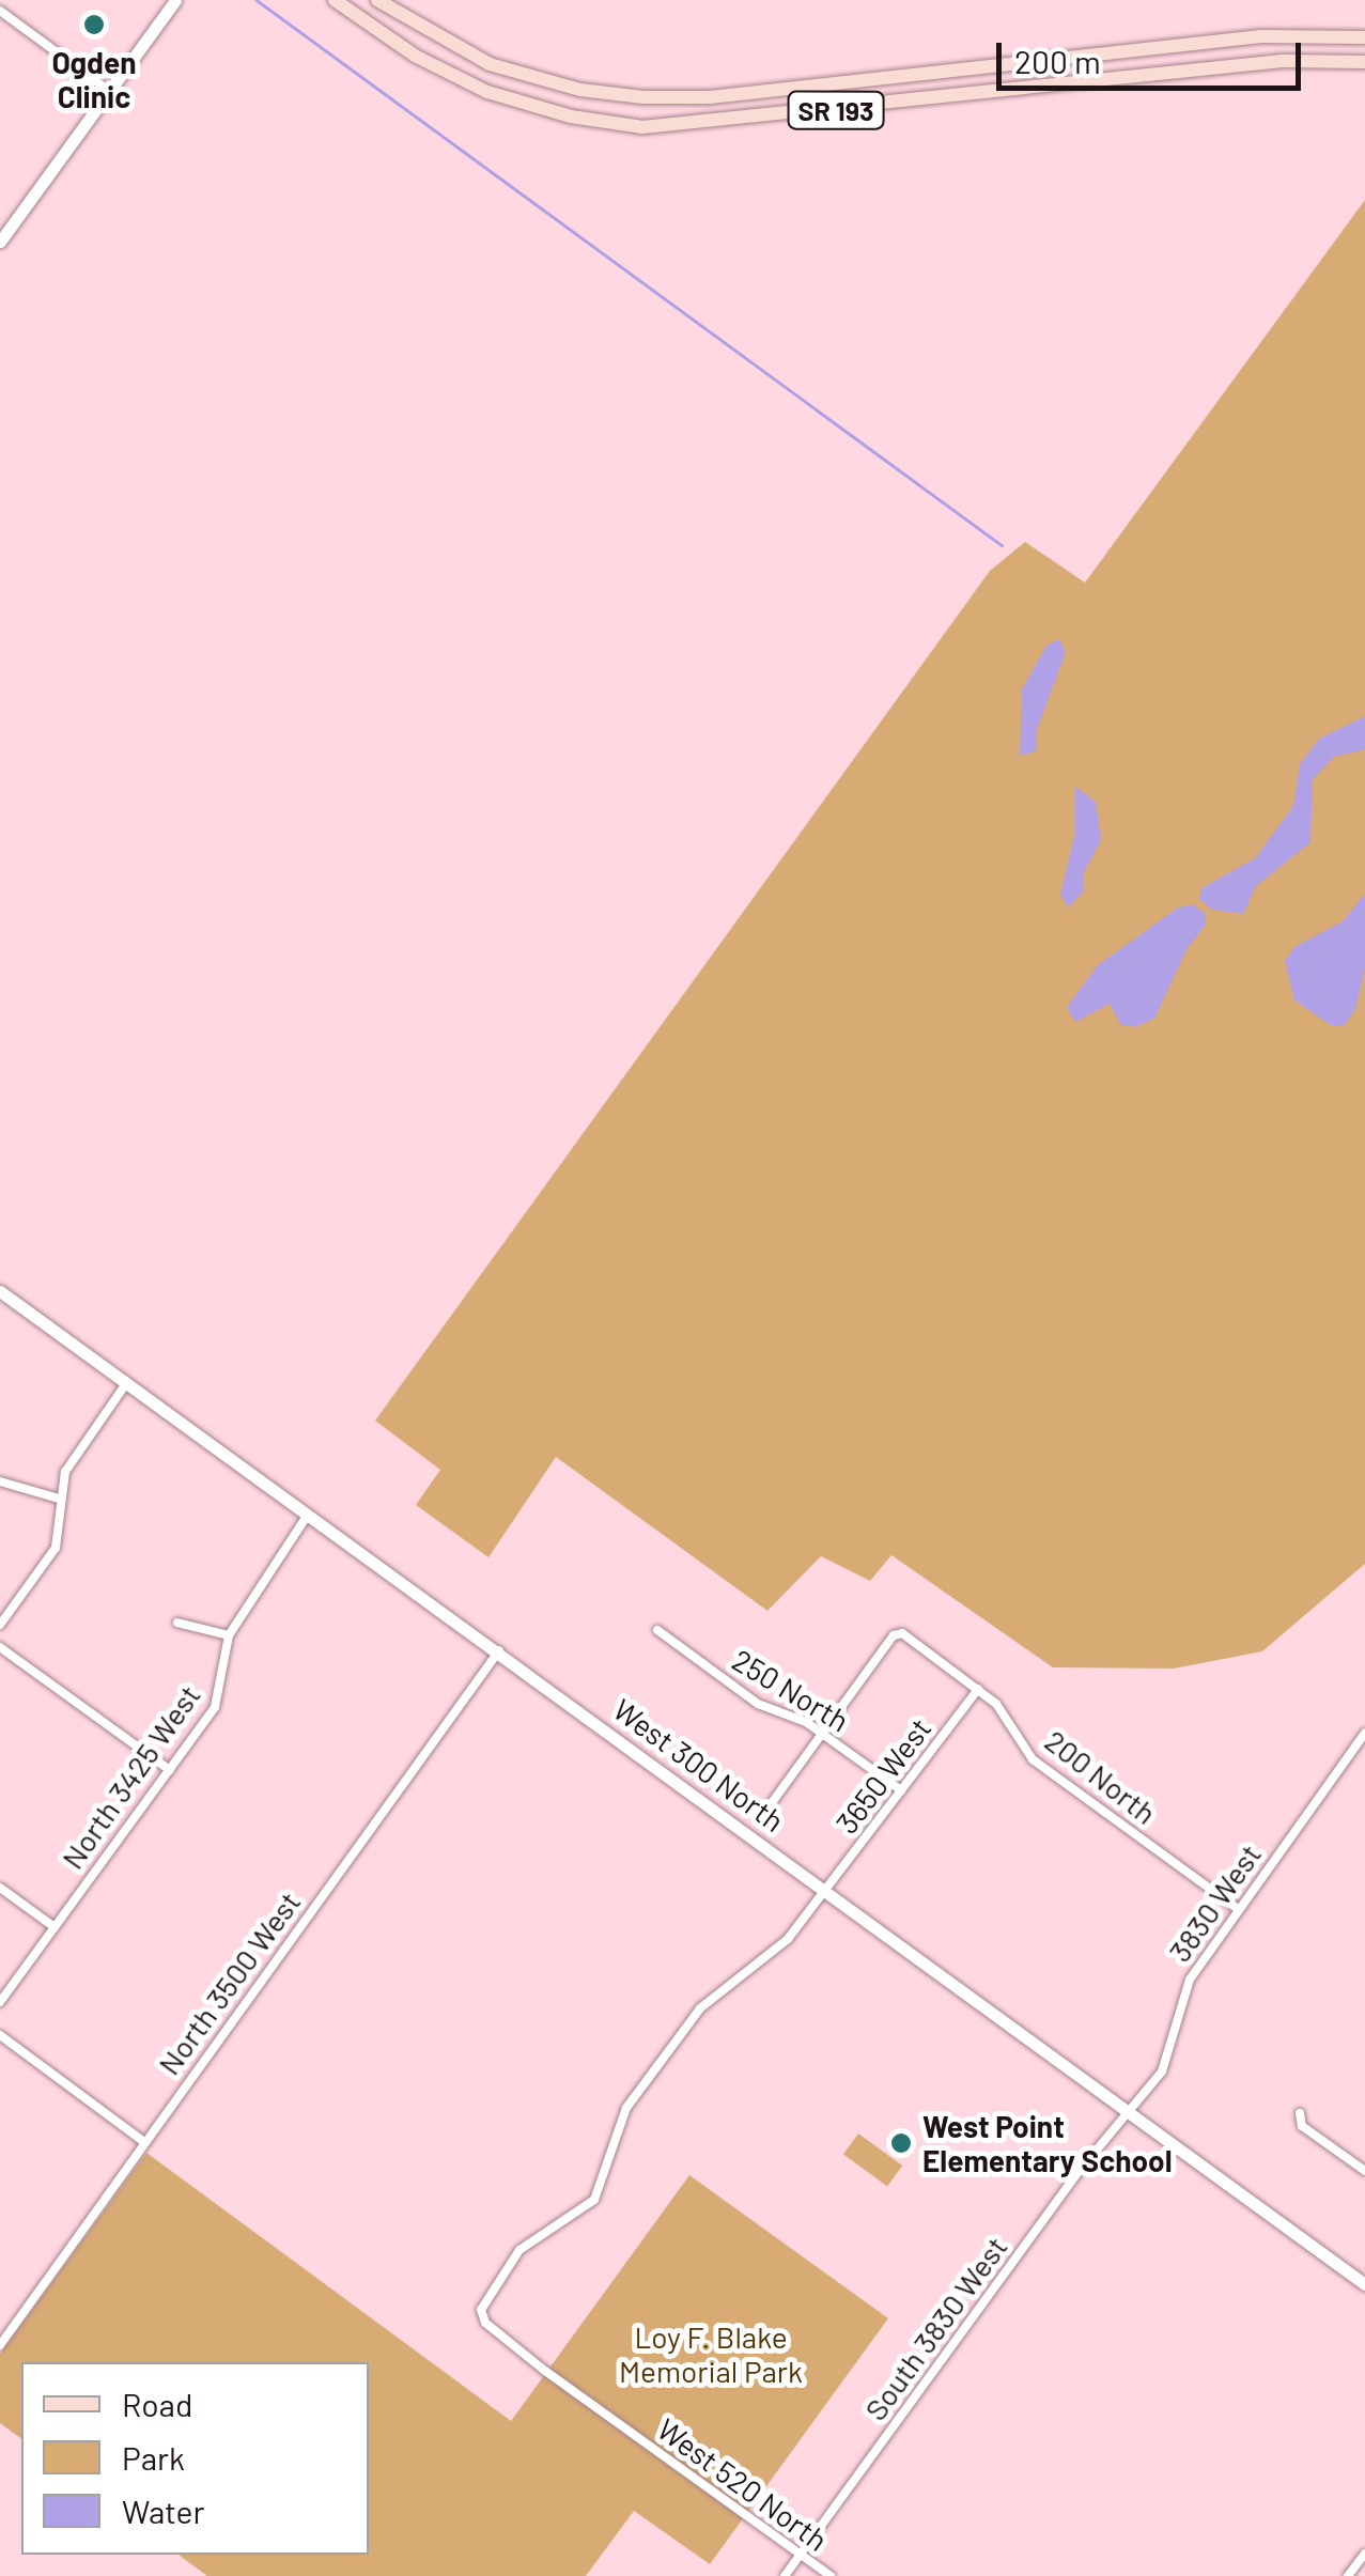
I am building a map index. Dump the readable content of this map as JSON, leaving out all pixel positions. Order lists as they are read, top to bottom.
{
  "streets": {
    "main road": ["SR 193", "West 300 North"],
    "street": [
      "250 North",
      "3650 West",
      "North 3425 West",
      "200 North",
      "3830 West",
      "North 3500 West",
      "South 3830 West",
      "West 520 North"
    ]
  },
  "crossings": [
    ["250 North", "3650 West"],
    ["250 North", "200 North"],
    ["West 300 North", "3650 West"],
    ["West 300 North", "North 3425 West"],
    ["West 300 North", "3830 West"],
    ["West 300 North", "North 3500 West"],
    ["West 300 North", "South 3830 West"],
    ["3650 West", "200 North"],
    ["3650 West", "West 520 North"],
    ["200 North", "3830 West"],
    ["3830 West", "South 3830 West"],
    ["South 3830 West", "West 520 North"]
  ],
  "parks": ["Loy F. Blake Memorial Park"],
  "places": ["Ogden Clinic", "West Point Elementary School"],
  "legend": ["Road", "Park", "Water"],
  "scale_bar": "200 m"
}
